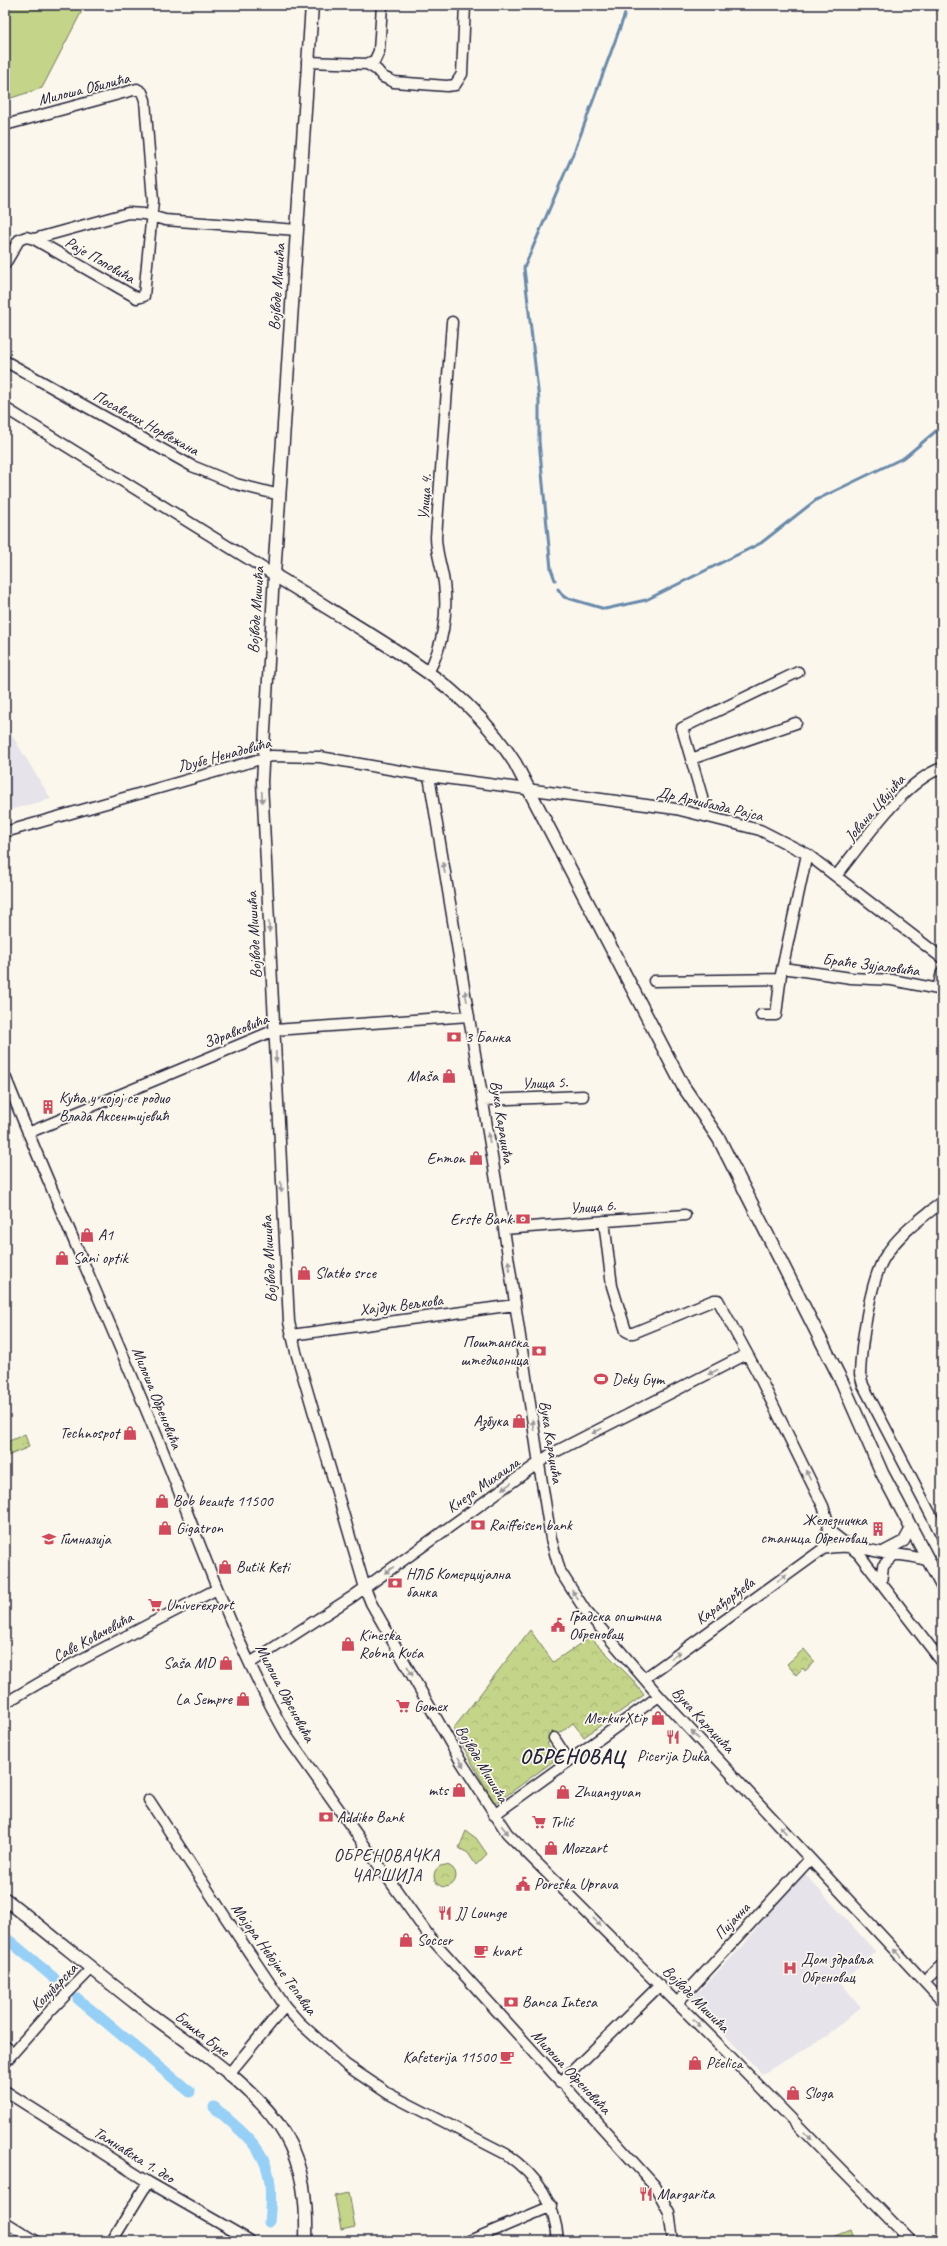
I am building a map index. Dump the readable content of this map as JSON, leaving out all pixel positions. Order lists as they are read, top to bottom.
{
  "streets": {
    "main road": ["Војводе Мишића", "Бошка Бухе"],
    "street": [
      "Милоша Обилића",
      "Раје Поповића",
      "Посавских Норвежана",
      "Улица 4.",
      "Љубе Ненадовића",
      "Др Арчибалда Рајса",
      "Јована Цвијића",
      "Браће Зујаловића",
      "Здравковића",
      "Улица 5.",
      "Вука Караџића",
      "Улица 6.",
      "Хајдук Вељкова",
      "Милоша Обреновића",
      "Кнеза Михаила",
      "Карађорђева",
      "Саве Ковачевића",
      "Пијачна",
      "Мајора Небојше Тепавца",
      "Колубарска",
      "Тамнавска 1. део"
    ]
  },
  "crossings": [
    ["Милоша Обилића", "Раје Поповића"],
    ["Раје Поповића", "Војводе Мишића"],
    ["Војводе Мишића", "Посавских Норвежана"],
    ["Војводе Мишића", "Љубе Ненадовића"],
    ["Војводе Мишића", "Здравковића"],
    ["Војводе Мишића", "Хајдук Вељкова"],
    ["Војводе Мишића", "Кнеза Михаила"],
    ["Војводе Мишића", "Пијачна"],
    ["Љубе Ненадовића", "Др Арчибалда Рајса"],
    ["Љубе Ненадовића", "Вука Караџића"],
    ["Др Арчибалда Рајса", "Јована Цвијића"],
    ["Здравковића", "Вука Караџића"],
    ["Здравковића", "Милоша Обреновића"],
    ["Улица 5.", "Вука Караџића"],
    ["Вука Караџића", "Улица 6."],
    ["Вука Караџића", "Хајдук Вељкова"],
    ["Вука Караџића", "Кнеза Михаила"],
    ["Вука Караџића", "Карађорђева"],
    ["Вука Караџића", "Пијачна"],
    ["Милоша Обреновића", "Кнеза Михаила"],
    ["Милоша Обреновића", "Саве Ковачевића"],
    ["Колубарска", "Бошка Бухе"]
  ],
  "one_way": [
    "Војводе Мишића",
    "Вука Караџића",
    "Кнеза Михаила",
    "Карађорђева"
  ],
  "districts": ["ОБРЕНОВАЦ", "ОБРЕНОВАЧКА ЧАРШИЈА"],
  "places": {
    "bank": [
      "3 Банка",
      "Erste Bank",
      "Поштанска штедионица",
      "Raiffeisen bank",
      "НЛБ Комерцијална банка",
      "Addiko Bank",
      "Banca Intesa"
    ],
    "shop": [
      "Maša",
      "Enmon",
      "A1",
      "Sani optik",
      "Slatko srce",
      "Азбука",
      "Technospot",
      "Bob beaute 11500",
      "Gigatron",
      "Butik Keti",
      "Kineska Robna Kuća",
      "Saša MD",
      "La Sempre",
      "MerkurXtip",
      "mts",
      "Zhuangyuan",
      "Mozzart",
      "Soccer",
      "Pčelica",
      "Sloga"
    ],
    "building": ["Кућа у којој се родио Влада Аксентијевић", "Железничка станица Обреновац"],
    "sports": ["Deky Gym"],
    "school or university": ["Гимназија"],
    "supermarket": ["Univerexport", "Gomex", "Trlić"],
    "public building": ["Градска општина Обреновац", "Poreska Uprava"],
    "restaurant": ["Picerija Đuka", "JJ Lounge", "Margarita"],
    "cafe": ["kvart", "Kafeterija 11500"],
    "hospital": ["Дом здравља Обреновац"]
  }
}
